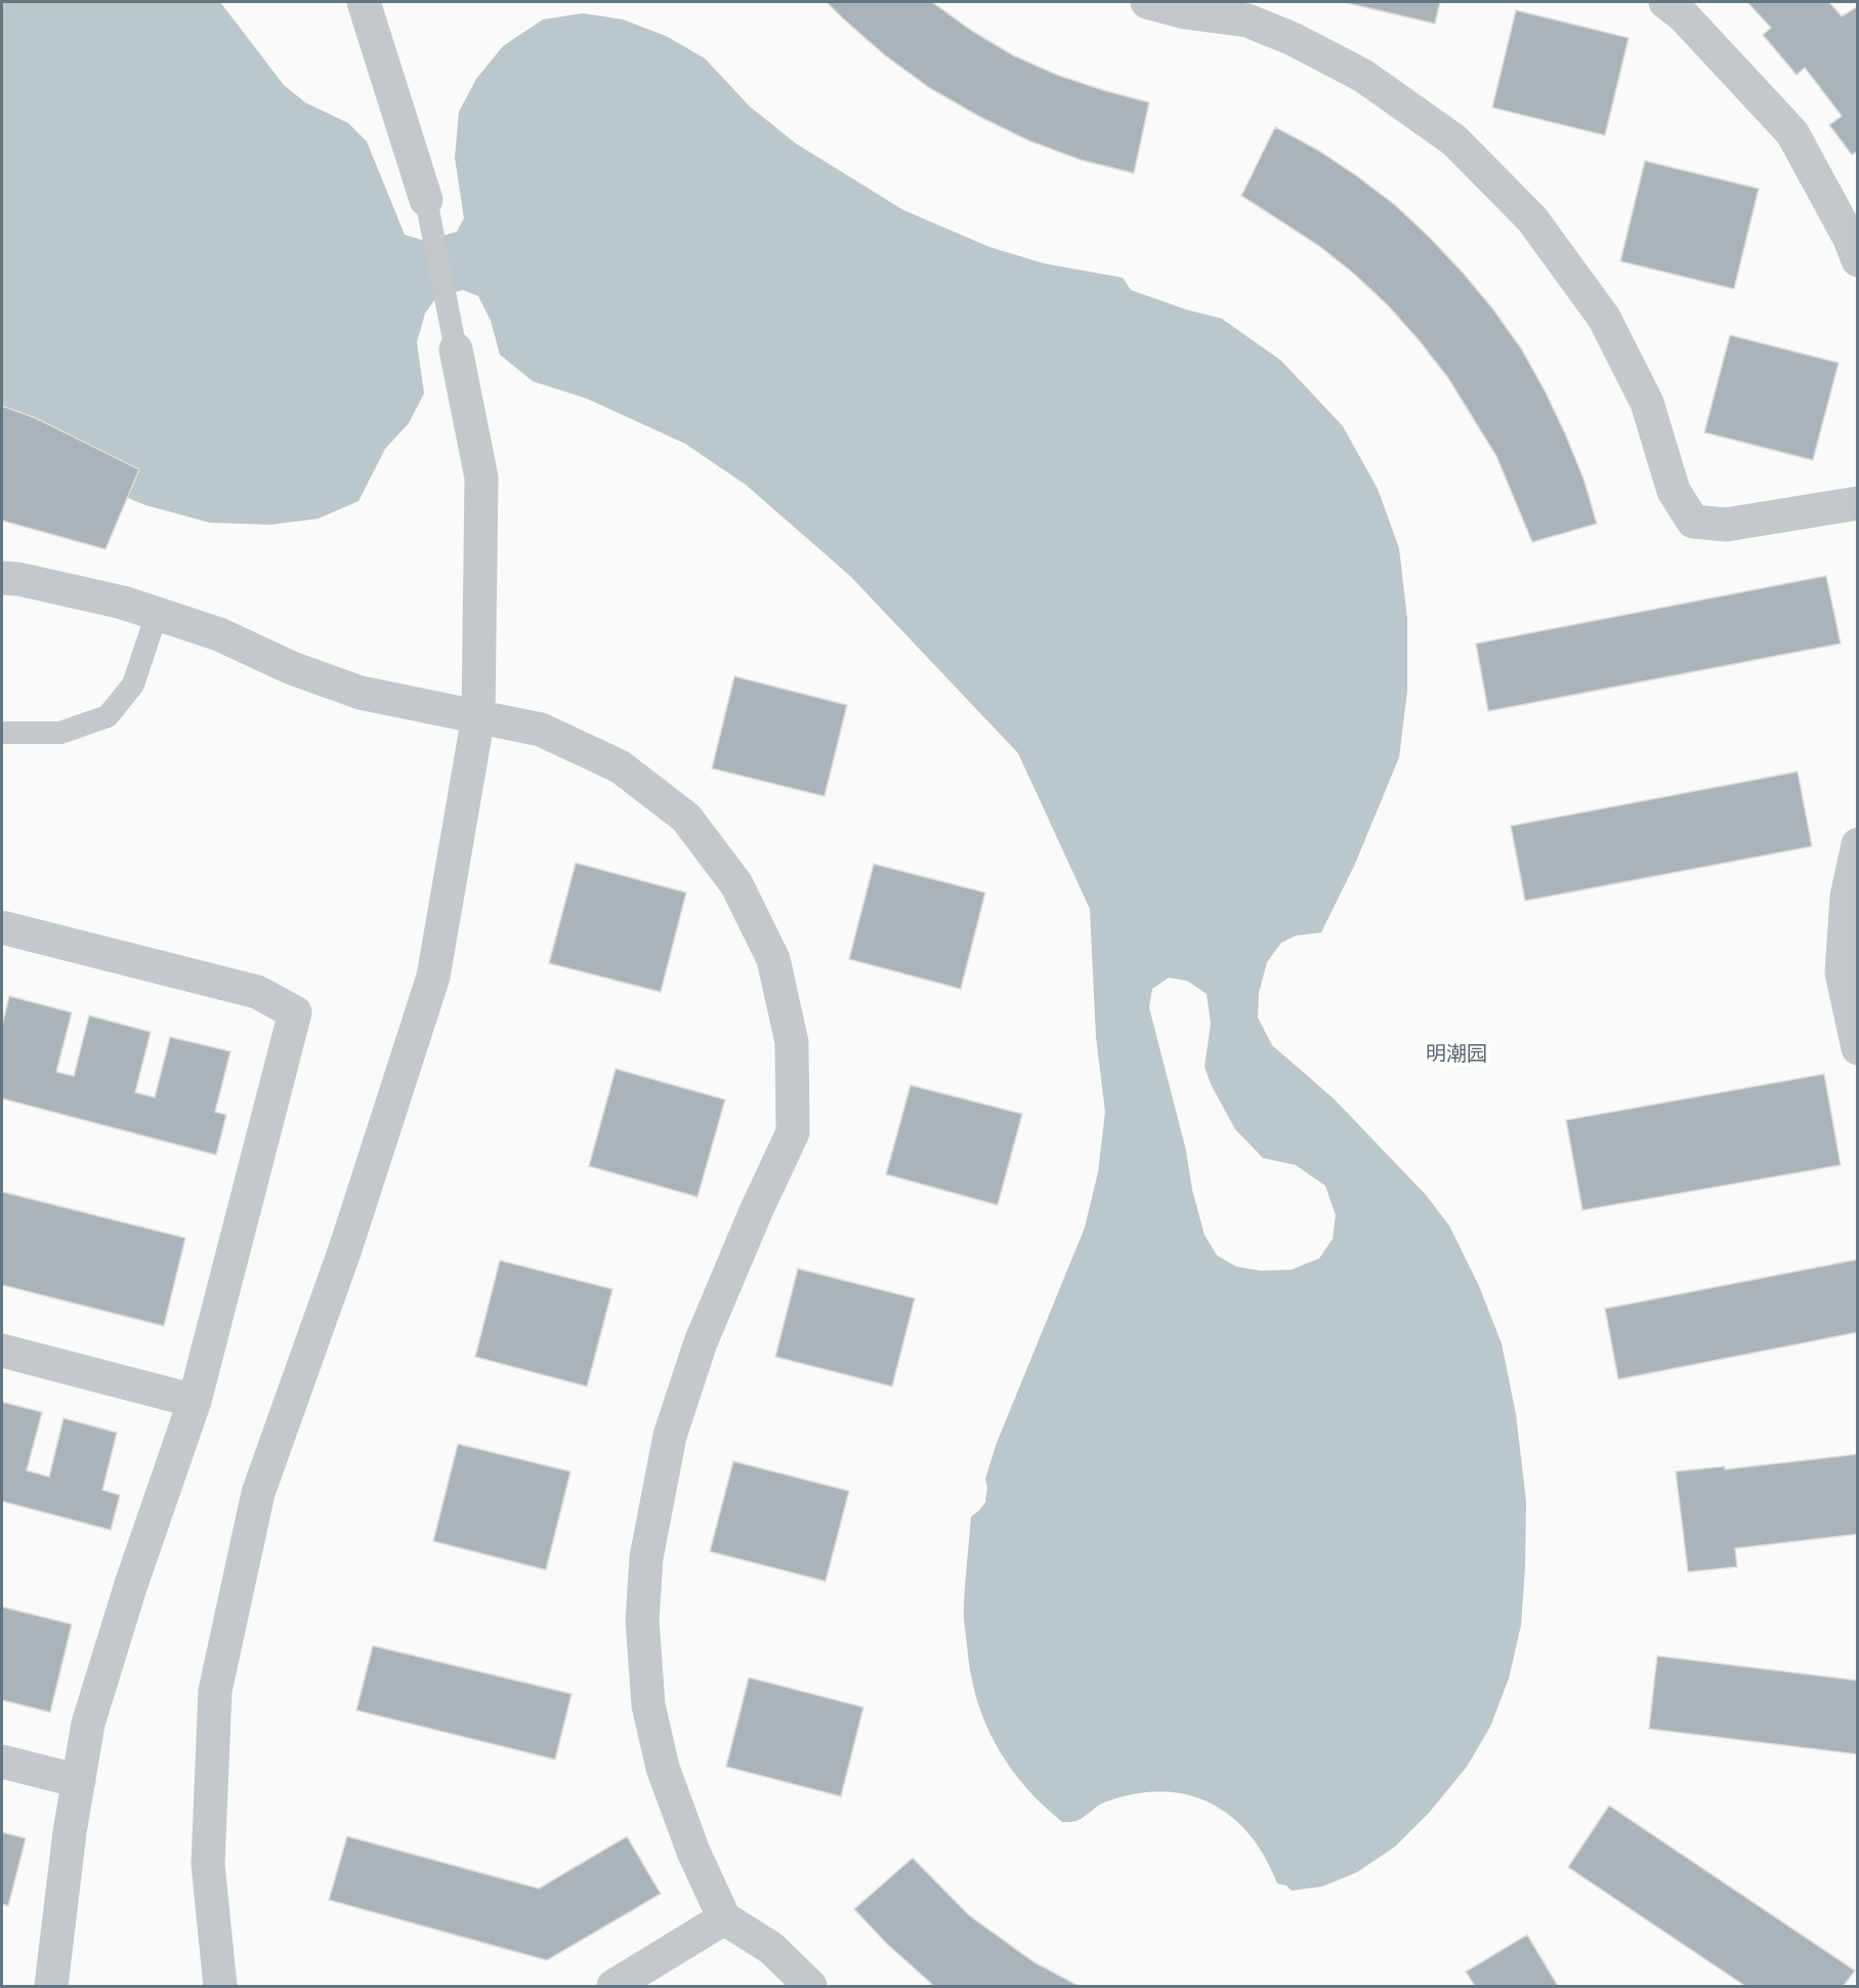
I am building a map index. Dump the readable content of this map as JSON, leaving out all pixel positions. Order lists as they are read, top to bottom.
{
  "districts": ["明潮园"]
}
